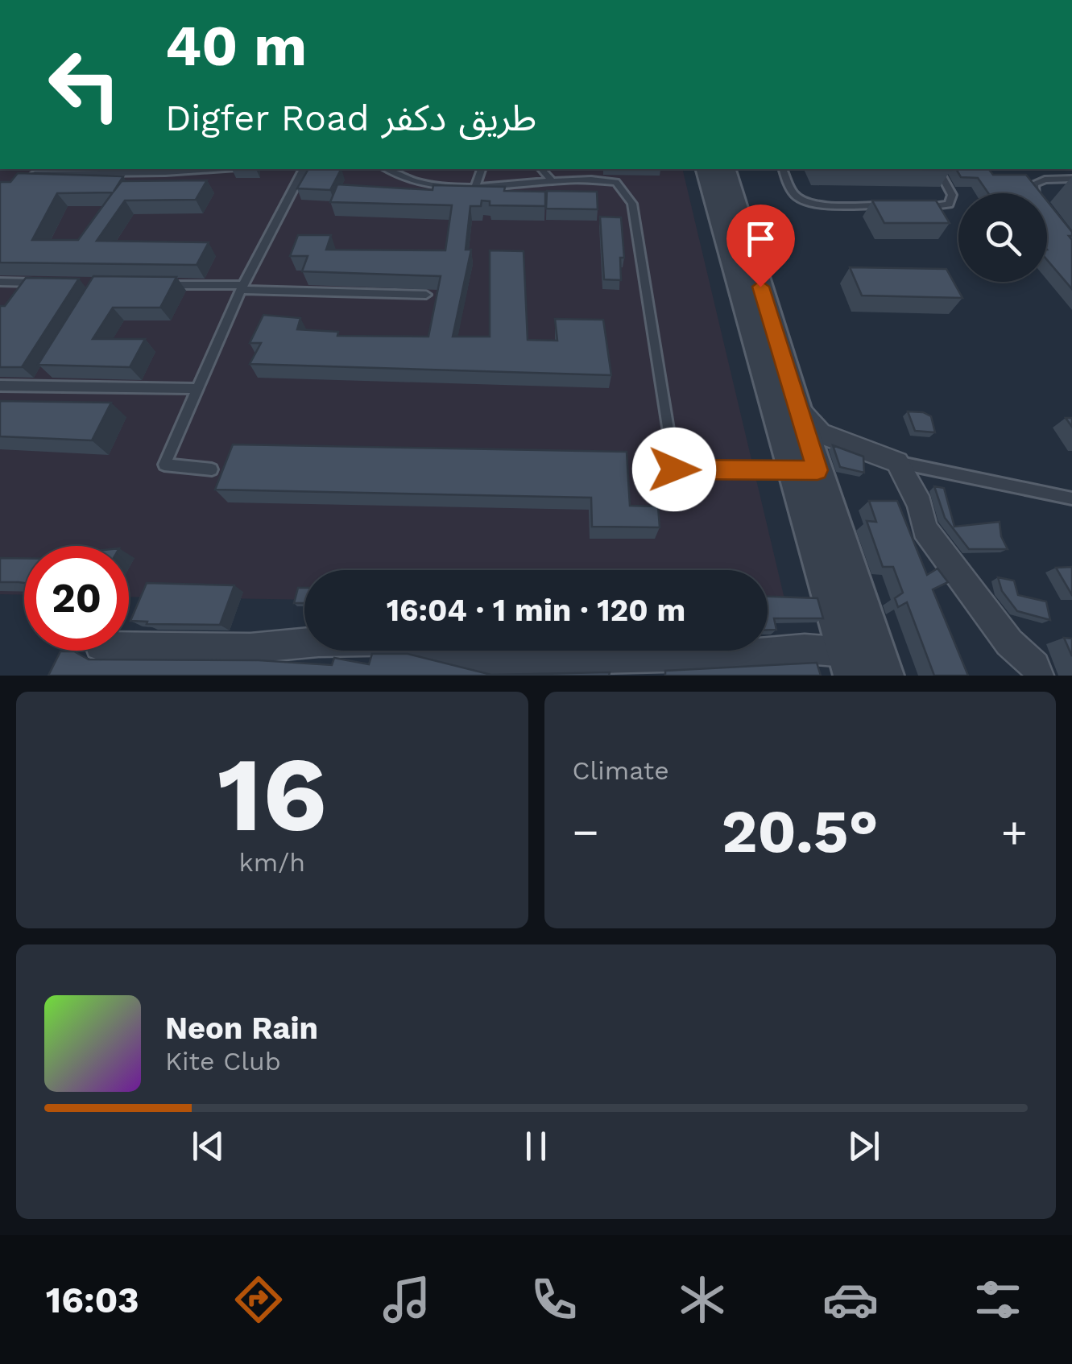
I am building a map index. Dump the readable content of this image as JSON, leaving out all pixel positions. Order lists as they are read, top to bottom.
{
  "page": {
    "turn": ["40 m", "Digfer Road طريق دكفر"],
    "limit": "20",
    "trip": "16:04 · 1 min · 120 m",
    "tile": [
      ["16", "km/h"],
      "Climate"
    ],
    "heat": ["−", "20.5°", "+"],
    "song": ["Neon Rain", "Kite Club"],
    "tabs": "16:03"
  }
}
